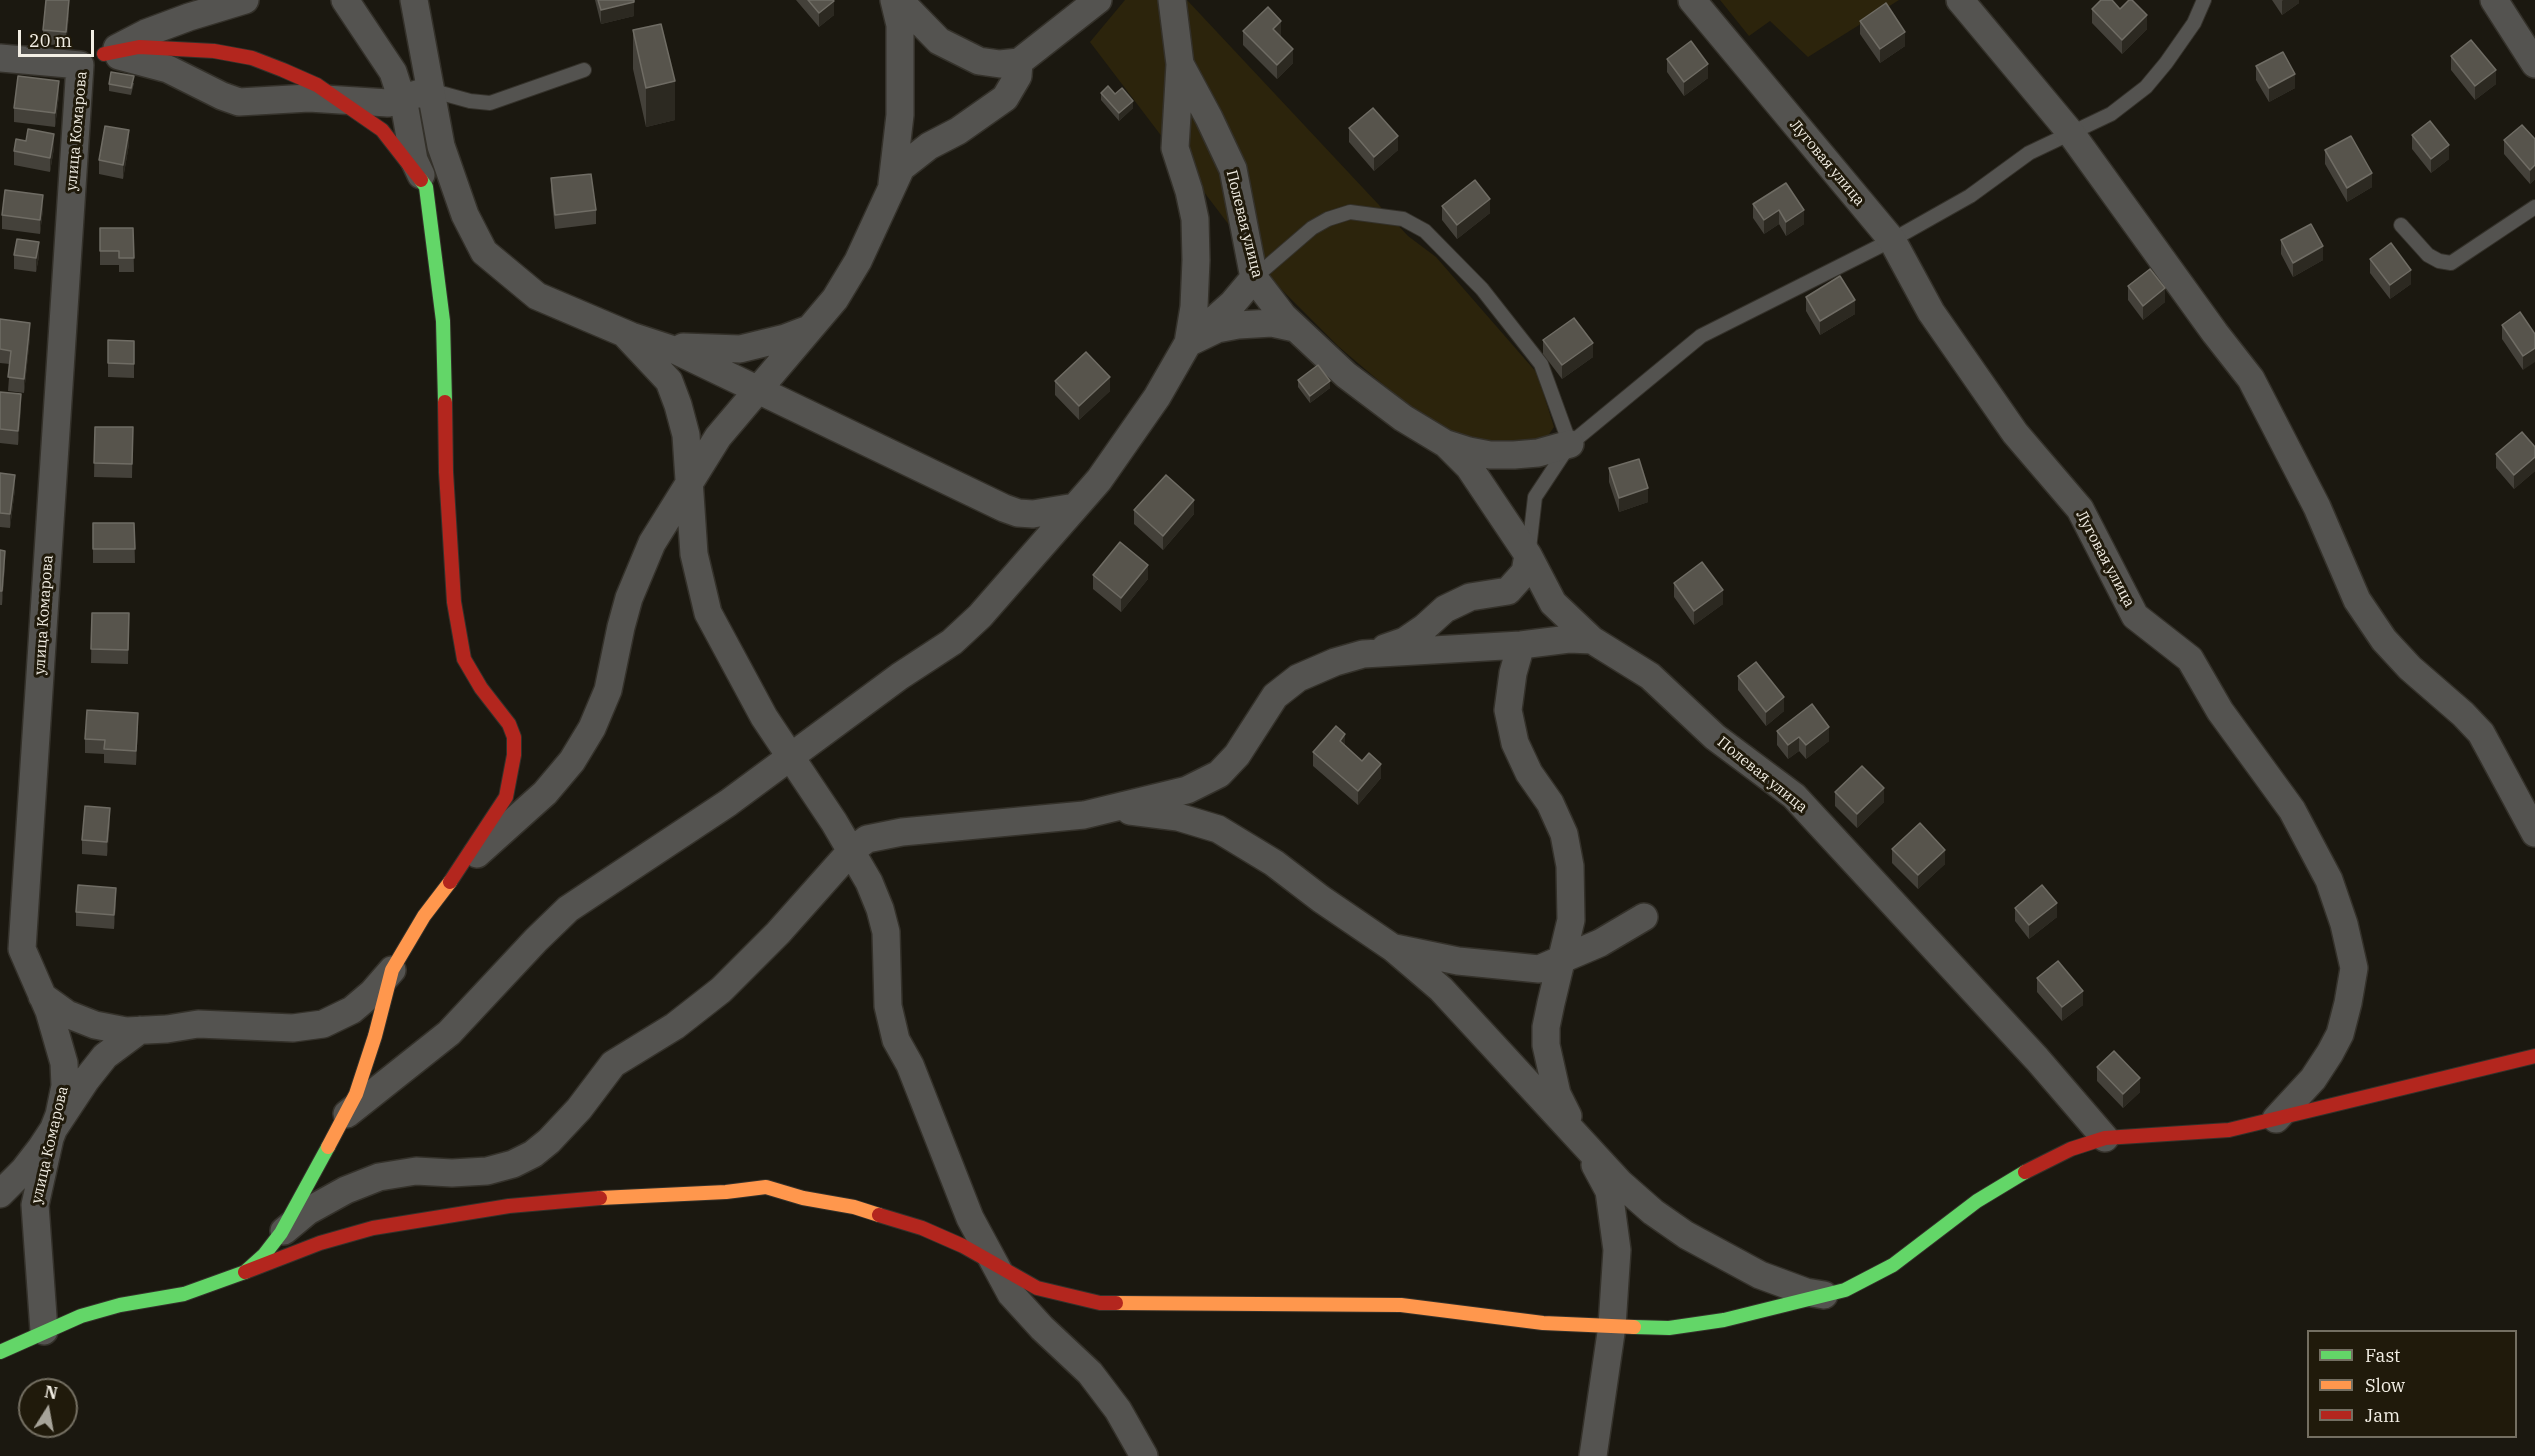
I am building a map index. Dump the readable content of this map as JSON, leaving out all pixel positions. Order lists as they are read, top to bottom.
{
  "streets": {
    "street": ["улица Комарова", "Луговая улица", "Полевая улица"]
  },
  "legend": ["Fast", "Slow", "Jam"],
  "scale_bar": "20 m",
  "north": "top"
}
